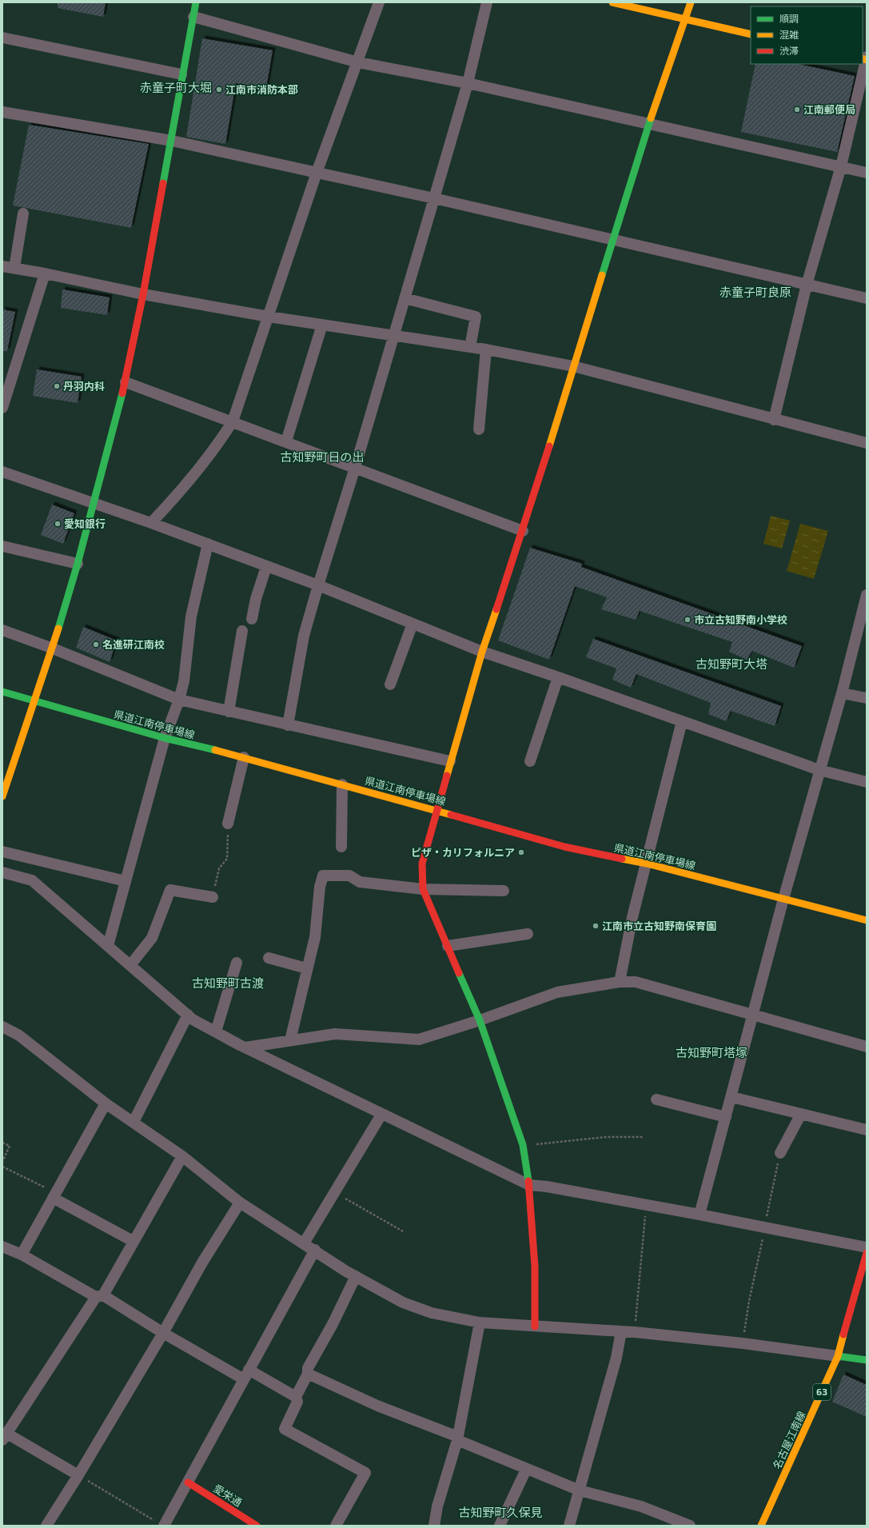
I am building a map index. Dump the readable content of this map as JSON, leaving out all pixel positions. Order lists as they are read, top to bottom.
{
  "streets": {
    "street": [
      "県道江南停車場線",
      "63",
      "名古屋江南線",
      "愛栄通"
    ]
  },
  "districts": [
    "赤童子町大堀",
    "赤童子町良原",
    "古知野町日の出",
    "古知野町大塔",
    "古知野町古渡",
    "古知野町塔塚",
    "古知野町久保見"
  ],
  "places": [
    "江南市消防本部",
    "江南郵便局",
    "丹羽内科",
    "愛知銀行",
    "市立古知野南小学校",
    "名進研江南校",
    "ピザ・カリフォルニア",
    "江南市立古知野南保育園"
  ],
  "legend": ["順調", "混雑", "渋滞"]
}
